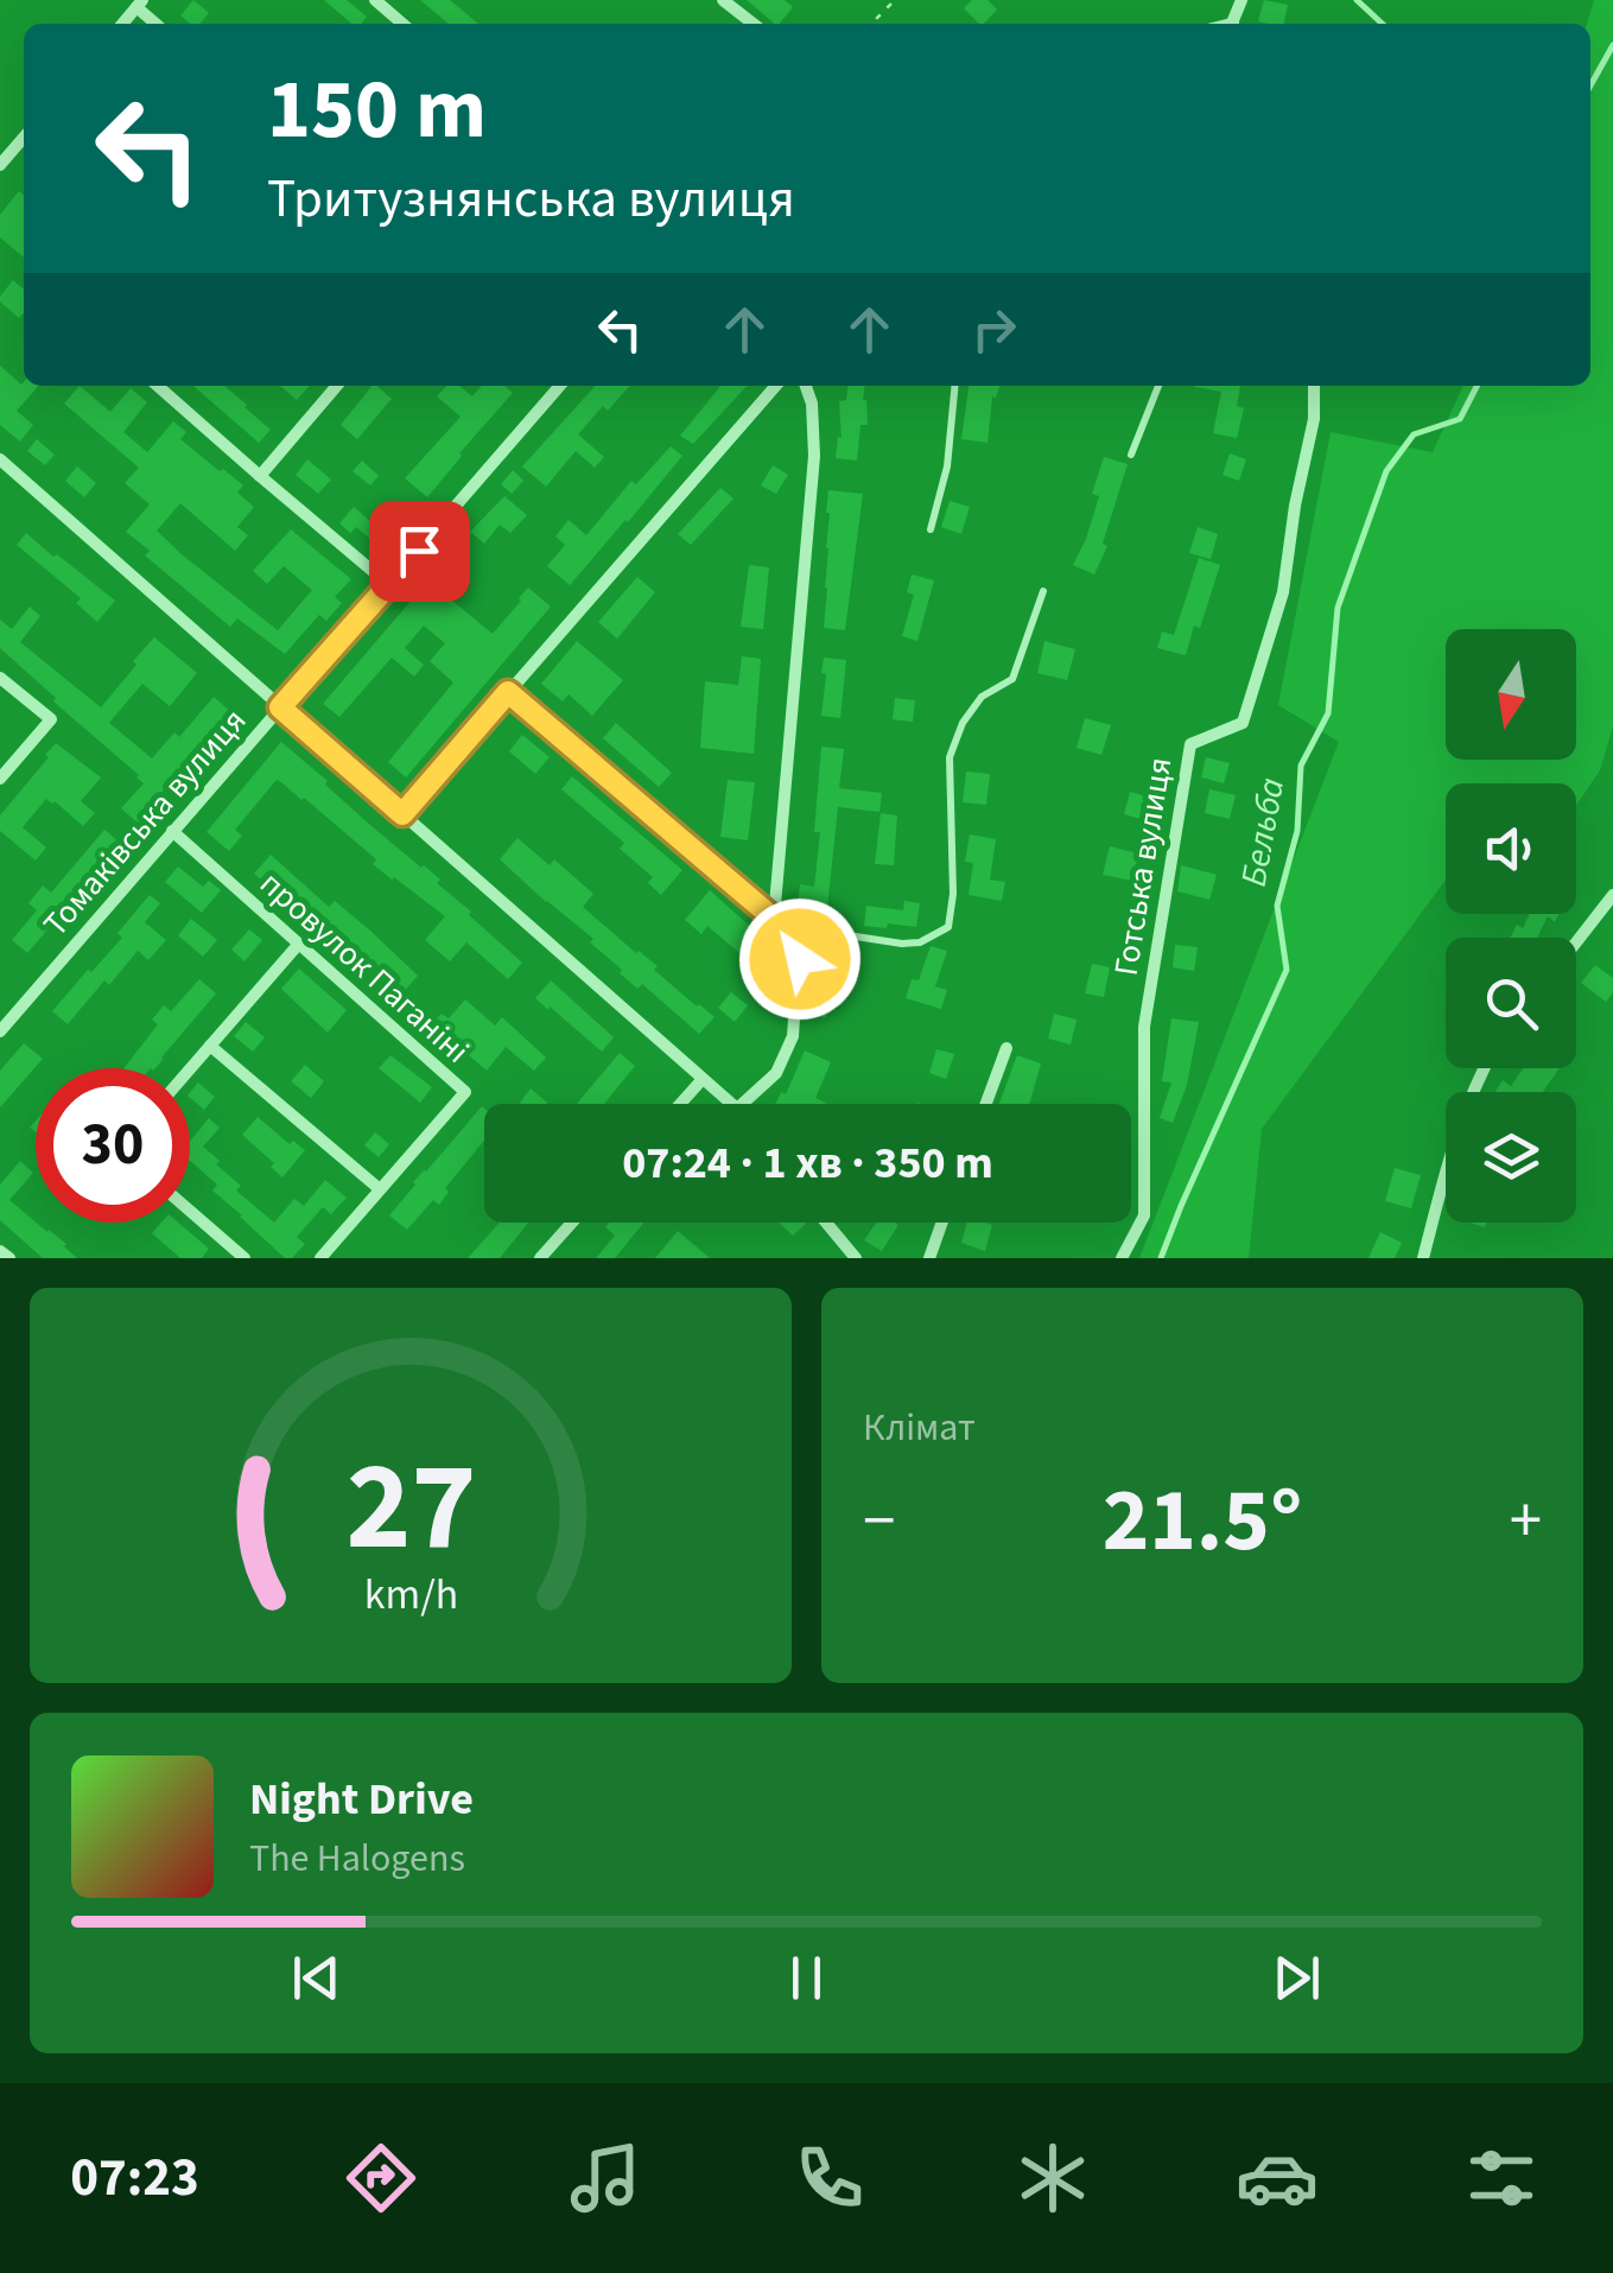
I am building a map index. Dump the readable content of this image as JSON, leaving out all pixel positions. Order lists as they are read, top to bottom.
{
  "streets": {
    "street": ["Томаківська вулиця", "Готська вулиця", "провулок Паганіні"]
  },
  "crossings": [
    ["Томаківська вулиця", "провулок Паганіні"]
  ],
  "water": ["Бельба"],
  "north": "bottom",
  "page": {
    "turn": ["150 m", "Тритузнянська вулиця"],
    "limit": "30",
    "trip": "07:24 · 1 хв · 350 m",
    "tile": "Клімат",
    "heat": ["−", "21.5°", "+"],
    "song": ["Night Drive", "The Halogens"],
    "tabs": "07:23",
    "gauge": ["27", "km/h"]
  }
}
